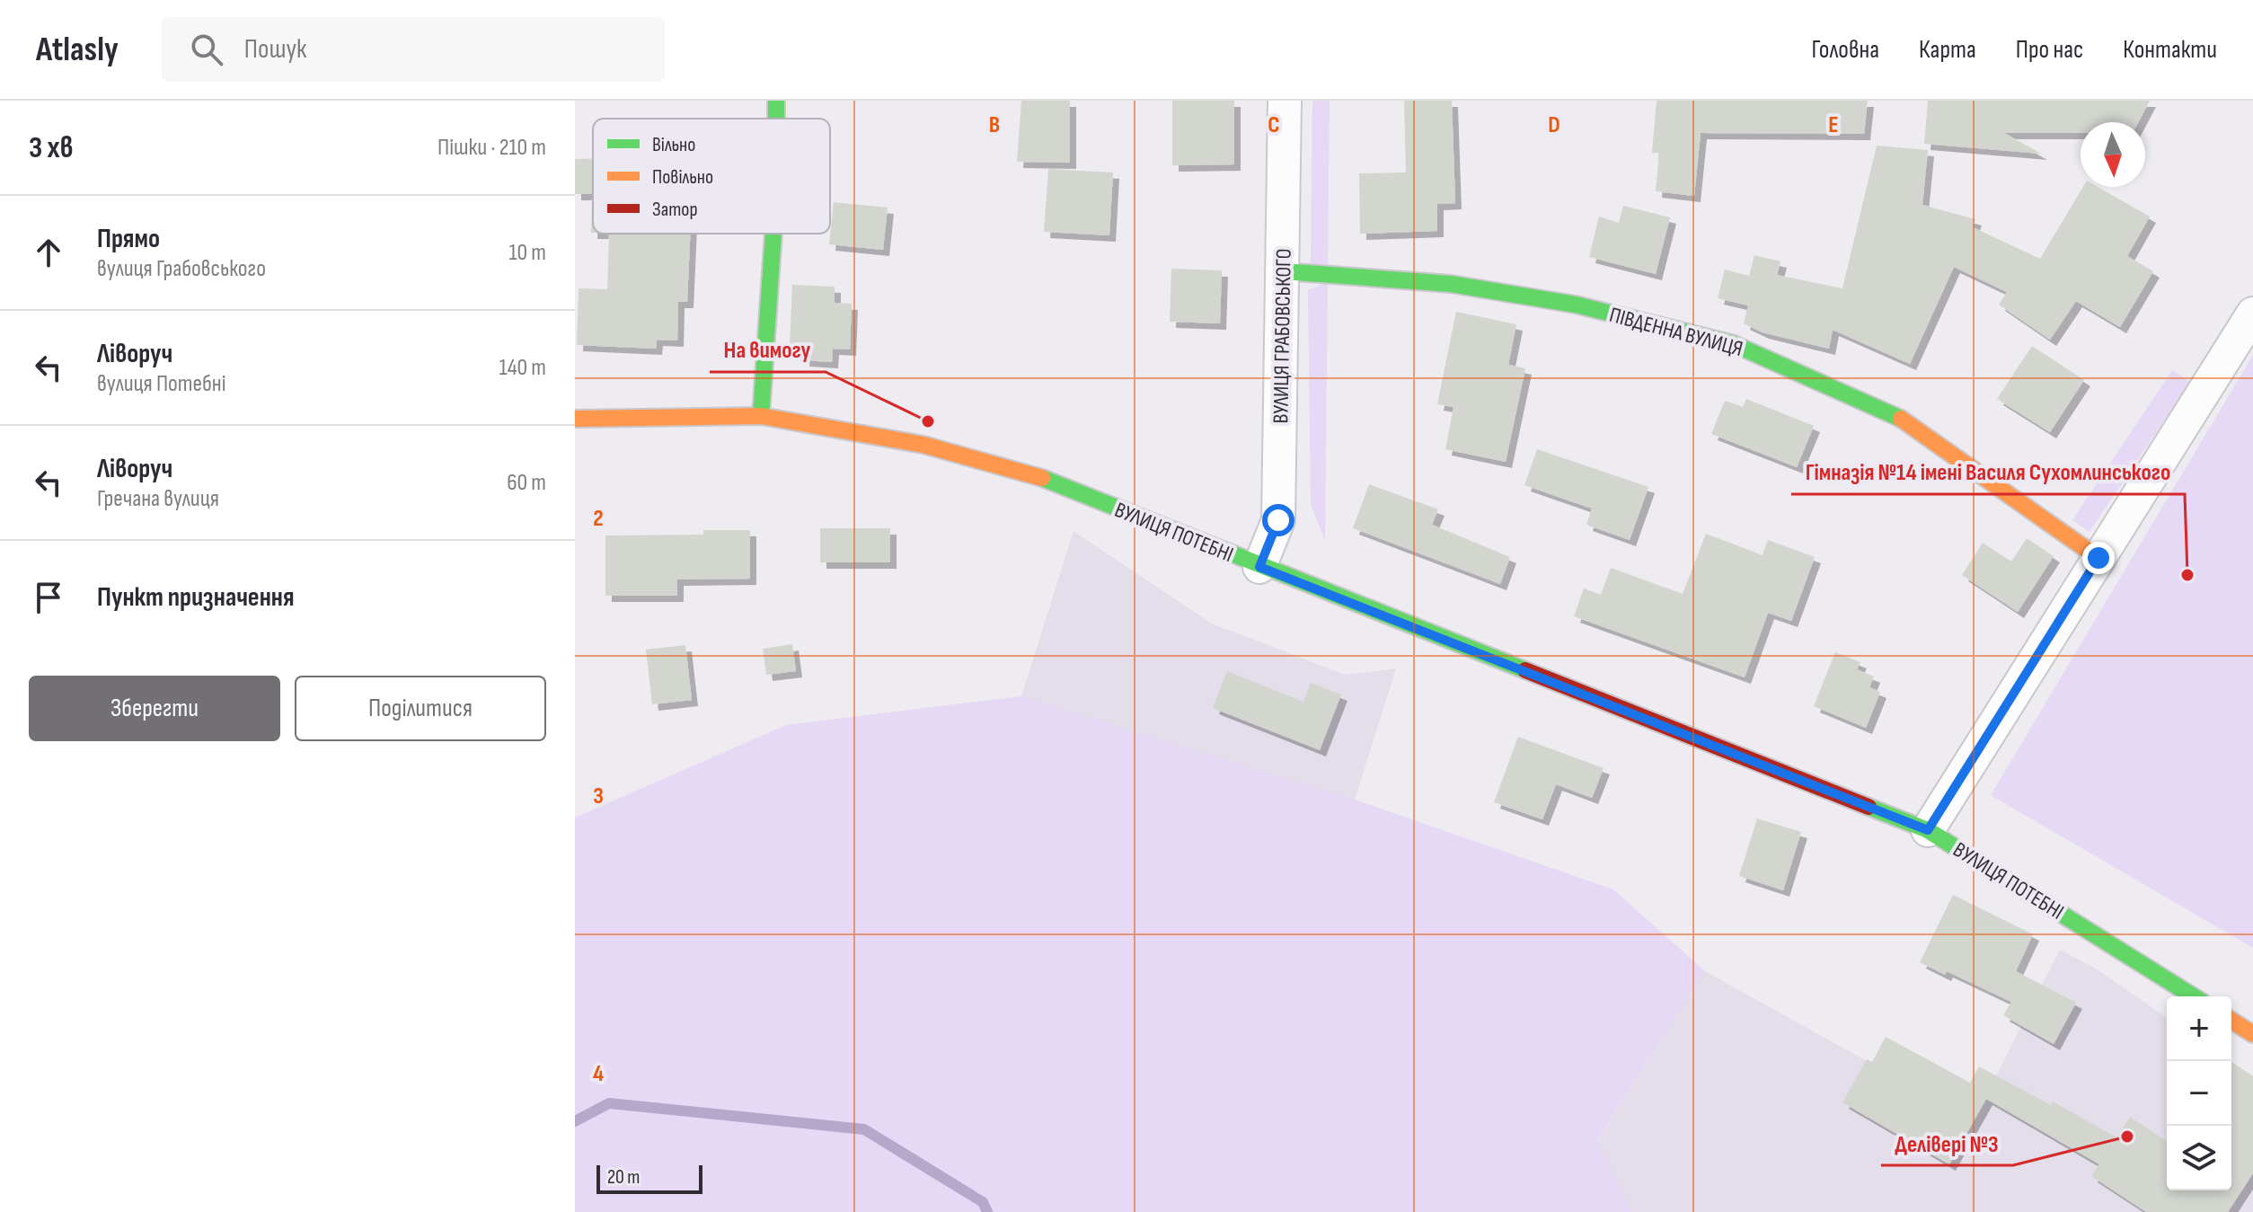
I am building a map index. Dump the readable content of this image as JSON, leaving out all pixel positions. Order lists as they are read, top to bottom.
{
  "streets": {
    "street": ["ПІВДЕННА ВУЛИЦЯ", "ВУЛИЦЯ ГРАБОВСЬКОГО", "ВУЛИЦЯ ПОТЕБНІ"]
  },
  "crossings": [
    ["ПІВДЕННА ВУЛИЦЯ", "ВУЛИЦЯ ГРАБОВСЬКОГО"],
    ["ВУЛИЦЯ ГРАБОВСЬКОГО", "ВУЛИЦЯ ПОТЕБНІ"]
  ],
  "places": ["На вимогу", "Гімназія №14 імені Василя Сухомлинського", "Делівері №3"],
  "legend": ["Вільно", "Повільно", "Затор"],
  "scale_bar": "20 m",
  "north": "bottom",
  "page": {
    "header": "Atlasly",
    "search": "Пошук",
    "nav": [
      "Головна",
      "Карта",
      "Про нас",
      "Контакти"
    ],
    "heading": ["3 хв", "Пішки · 210 m"],
    "list": [
      ["Прямо", "вулиця Грабовського", "10 m"],
      ["Ліворуч", "вулиця Потебні", "140 m"],
      ["Ліворуч", "Гречана вулиця", "60 m"],
      "Пункт призначення"
    ],
    "buttons": ["Зберегти", "Поділитися"],
    "map_buttons": ["+", "−"],
    "scale": "20 m"
  },
  "grid": {
    "columns": [
      "B",
      "C",
      "D",
      "E"
    ],
    "rows": ["2", "3", "4"]
  }
}
